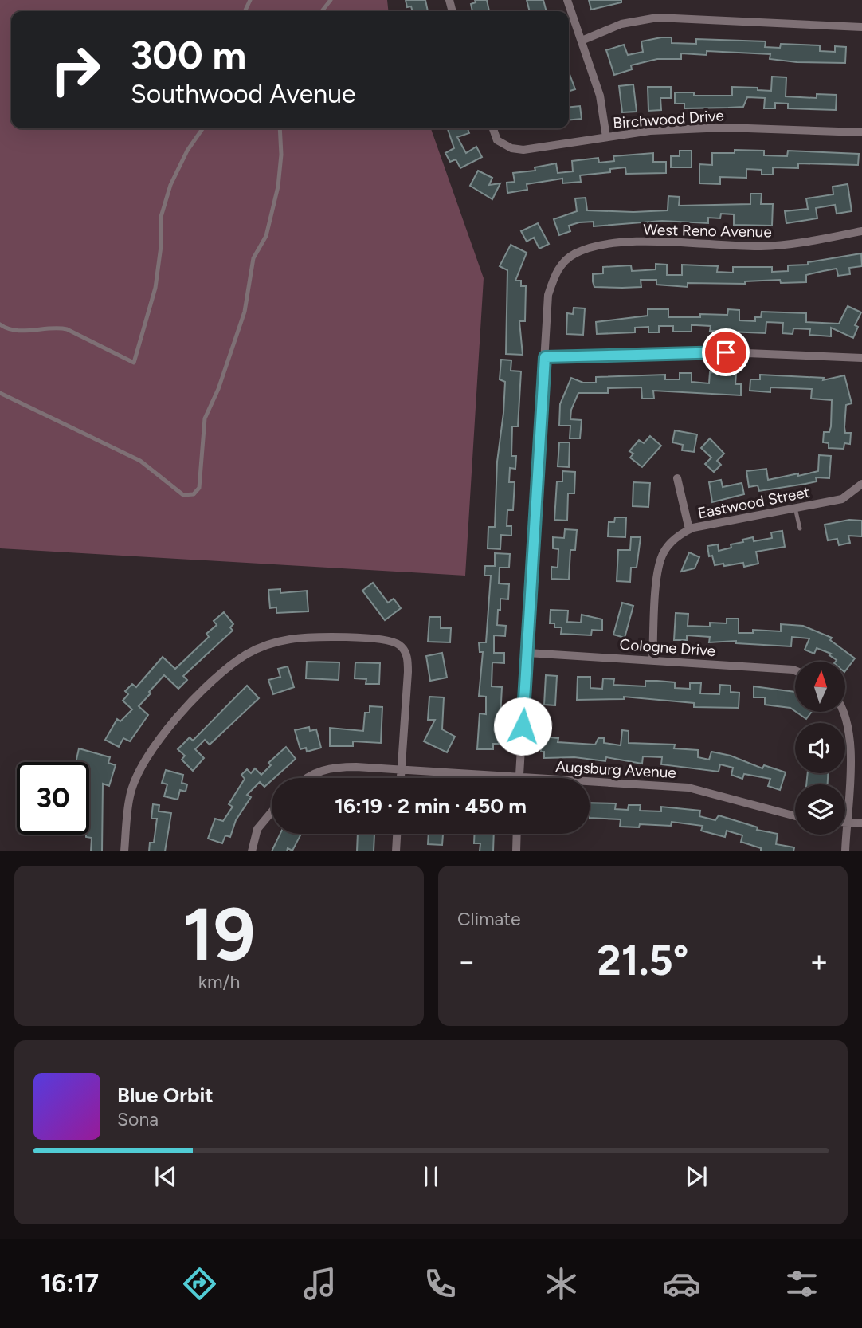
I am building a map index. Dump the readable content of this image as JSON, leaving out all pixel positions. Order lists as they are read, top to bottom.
{
  "streets": {
    "street": [
      "Birchwood Drive",
      "West Reno Avenue",
      "Eastwood Street",
      "Cologne Drive",
      "Augsburg Avenue"
    ]
  },
  "crossings": [
    ["Eastwood Street", "Cologne Drive"]
  ],
  "north": "top",
  "page": {
    "turn": ["300 m", "Southwood Avenue"],
    "limit": "30",
    "trip": "16:19 · 2 min · 450 m",
    "tile": [
      ["19", "km/h"],
      "Climate"
    ],
    "heat": ["−", "21.5°", "+"],
    "song": ["Blue Orbit", "Sona"],
    "tabs": "16:17"
  }
}
